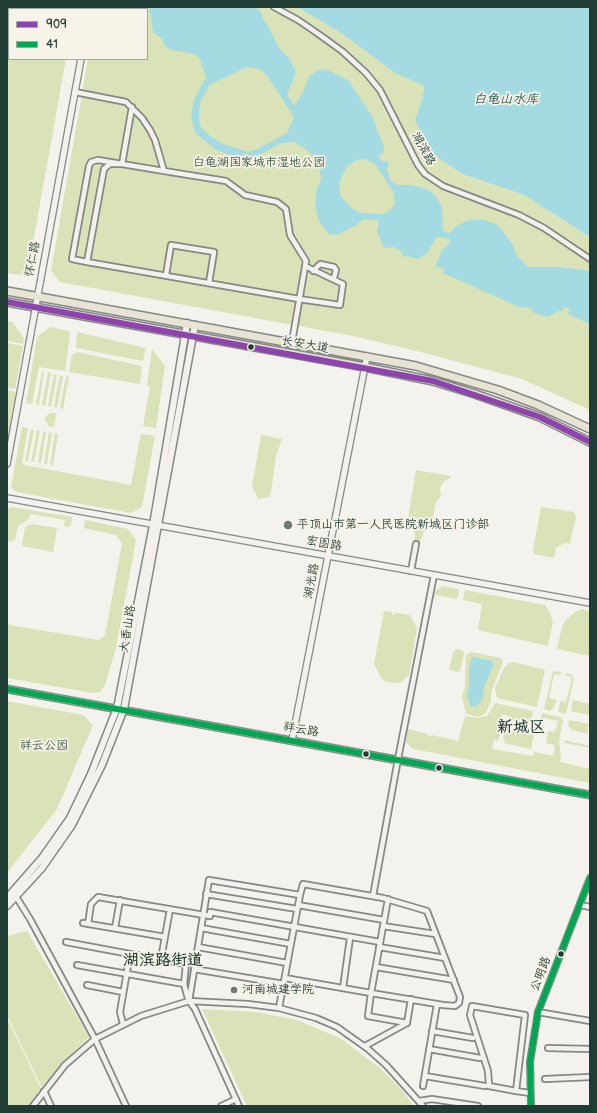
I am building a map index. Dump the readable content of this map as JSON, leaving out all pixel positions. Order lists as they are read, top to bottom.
{
  "streets": {
    "main road": ["长安大道", "大香山路", "祥云路"],
    "street": [
      "湖滨路",
      "怀仁路",
      "宏图路",
      "湖光路",
      "公明路"
    ]
  },
  "crossings": [
    ["怀仁路", "长安大道"],
    ["长安大道", "湖光路"],
    ["长安大道", "大香山路"],
    ["宏图路", "湖光路"],
    ["宏图路", "大香山路"],
    ["湖光路", "祥云路"],
    ["大香山路", "祥云路"]
  ],
  "districts": ["新城区", "湖滨路街道"],
  "water": ["白龟山水库"],
  "parks": ["白龟湖国家城市湿地公园", "祥云公园"],
  "places": ["平顶山市第一人民医院新城区门诊部", "河南城建学院"],
  "lines": ["transit line 909", "transit line 41"],
  "legend": ["909", "41"]
}
